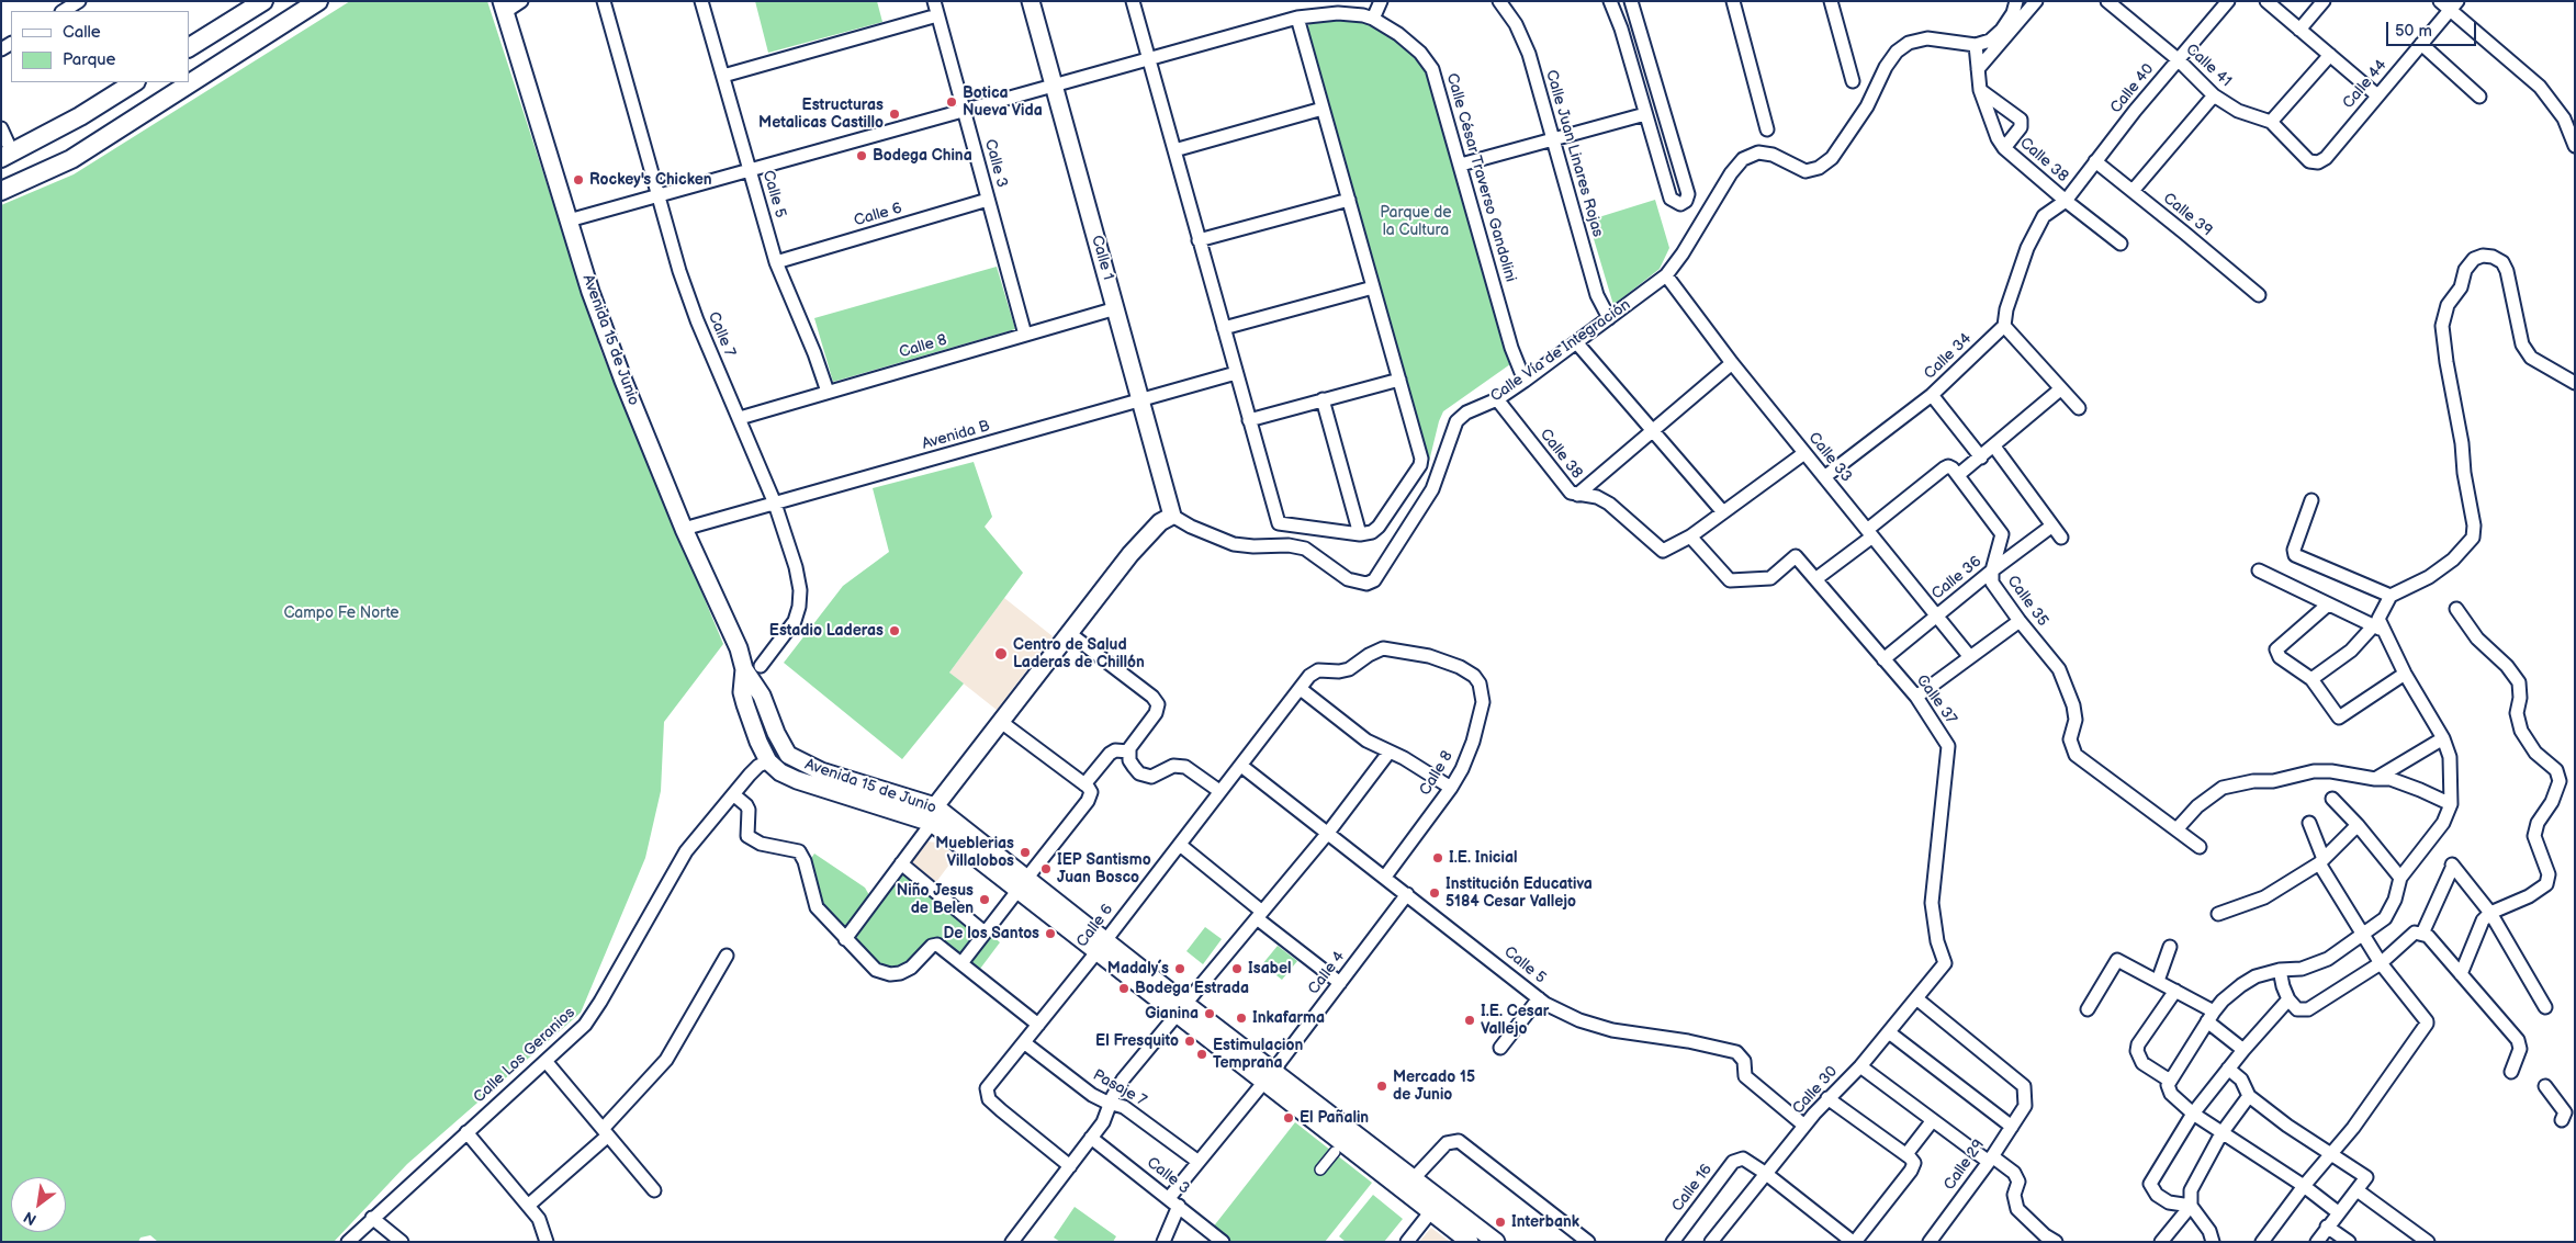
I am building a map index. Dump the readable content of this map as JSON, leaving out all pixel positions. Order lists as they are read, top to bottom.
{
  "streets": {
    "street": [
      "Calle 41",
      "Calle 44",
      "Calle 40",
      "Calle Juan Linares Rojas",
      "Calle 38",
      "Calle 3",
      "Calle César Traverso Gandolini",
      "Calle 5",
      "Calle 6",
      "Calle 39",
      "Calle 1",
      "Calle 7",
      "Avenida 15 de Junio",
      "Calle 8",
      "Calle Vía de Integración",
      "Calle 34",
      "Avenida B",
      "Calle 33",
      "Calle 36",
      "Calle 35",
      "Calle 37",
      "Calle 4",
      "Calle Los Geranios",
      "Pasaje 7",
      "Calle 30",
      "Calle 29",
      "Calle 16"
    ]
  },
  "crossings": [
    ["Calle 41", "Calle 44"],
    ["Calle 41", "Calle 40"],
    ["Calle 40", "Calle 38"],
    ["Calle 40", "Calle 39"],
    ["Calle 40", "Calle 34"],
    ["Calle Juan Linares Rojas", "Calle Vía de Integración"],
    ["Calle 38", "Calle Vía de Integración"],
    ["Calle 38", "Calle 37"],
    ["Calle 3", "Calle César Traverso Gandolini"],
    ["Calle 3", "Calle 6"],
    ["Calle 3", "Calle 8"],
    ["Calle 3", "Calle 4"],
    ["Calle César Traverso Gandolini", "Calle 5"],
    ["Calle César Traverso Gandolini", "Calle 1"],
    ["Calle César Traverso Gandolini", "Calle 7"],
    ["Calle César Traverso Gandolini", "Avenida 15 de Junio"],
    ["Calle César Traverso Gandolini", "Calle Vía de Integración"],
    ["Calle 5", "Calle 6"],
    ["Calle 5", "Calle 8"],
    ["Calle 5", "Calle 4"],
    ["Calle 5", "Calle 30"],
    ["Calle 6", "Avenida 15 de Junio"],
    ["Calle 6", "Calle 8"],
    ["Calle 6", "Pasaje 7"],
    ["Calle 1", "Calle 8"],
    ["Calle 1", "Calle Vía de Integración"],
    ["Calle 1", "Avenida B"],
    ["Calle 7", "Calle 8"],
    ["Calle 7", "Avenida B"],
    ["Avenida 15 de Junio", "Avenida B"],
    ["Avenida 15 de Junio", "Calle 4"],
    ["Avenida 15 de Junio", "Calle Los Geranios"],
    ["Calle Vía de Integración", "Calle 33"],
    ["Calle 34", "Calle 33"],
    ["Calle 33", "Calle 36"],
    ["Calle 36", "Calle 35"],
    ["Calle 36", "Calle 37"],
    ["Calle 37", "Calle 30"],
    ["Calle 4", "Pasaje 7"],
    ["Calle 30", "Calle 29"],
    ["Calle 30", "Calle 16"]
  ],
  "parks": ["Parque de la Cultura", "Campo Fe Norte"],
  "places": [
    "Botica Nueva Vida",
    "Estructuras Metalicas Castillo",
    "Bodega China",
    "Rockey's Chicken",
    "Estadio Laderas",
    "Centro de Salud Laderas de Chillón",
    "Mueblerias Villalobos",
    "I.E. Inicial",
    "IEP Santismo Juan Bosco",
    "Institución Educativa 5184 Cesar Vallejo",
    "Niño Jesus de Belen",
    "De los Santos",
    "Madaly´s",
    "Isabel",
    "Bodega Estrada",
    "Gianina",
    "Inkafarma",
    "I.E. Cesar Vallejo",
    "El Fresquito",
    "Estimulacion Temprana",
    "Mercado 15 de Junio",
    "El Pañalin",
    "Interbank"
  ],
  "legend": ["Calle", "Parque"],
  "scale_bar": "50 m",
  "north": "bottom left"
}
